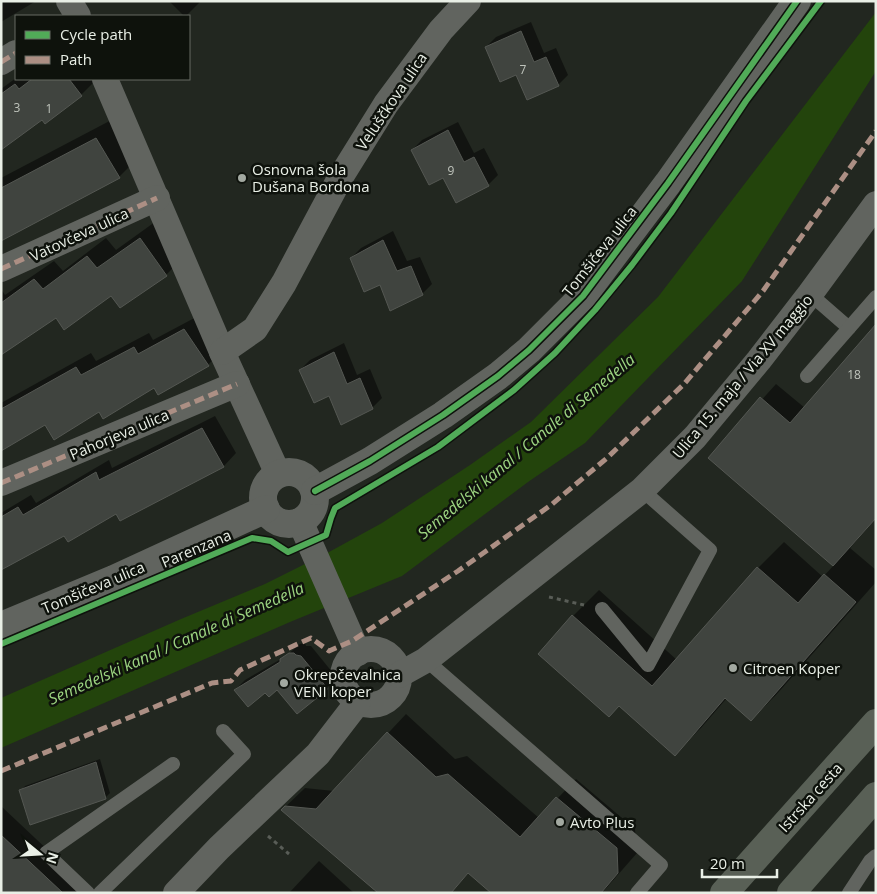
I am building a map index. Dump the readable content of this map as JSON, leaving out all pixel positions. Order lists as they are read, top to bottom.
{
  "streets": {
    "highway": ["Istrska cesta"],
    "street": [
      "Veluščkova ulica",
      "Vatovčeva ulica",
      "Tomšičeva ulica",
      "Ulica 15. maja / Via XV maggio",
      "Pahorjeva ulica"
    ],
    "cycle path": ["Parenzana"]
  },
  "water": ["Semedelski kanal / Canale di Semedella"],
  "places": [
    "Osnovna šola Dušana Bordona",
    "Citroen Koper",
    "Okrepčevalnica VENI koper",
    "Avto Plus"
  ],
  "house_numbers": [
    "7",
    "3",
    "1",
    "9",
    "18"
  ],
  "legend": ["Cycle path", "Path"],
  "scale_bar": "20 m",
  "north": "right"
}
